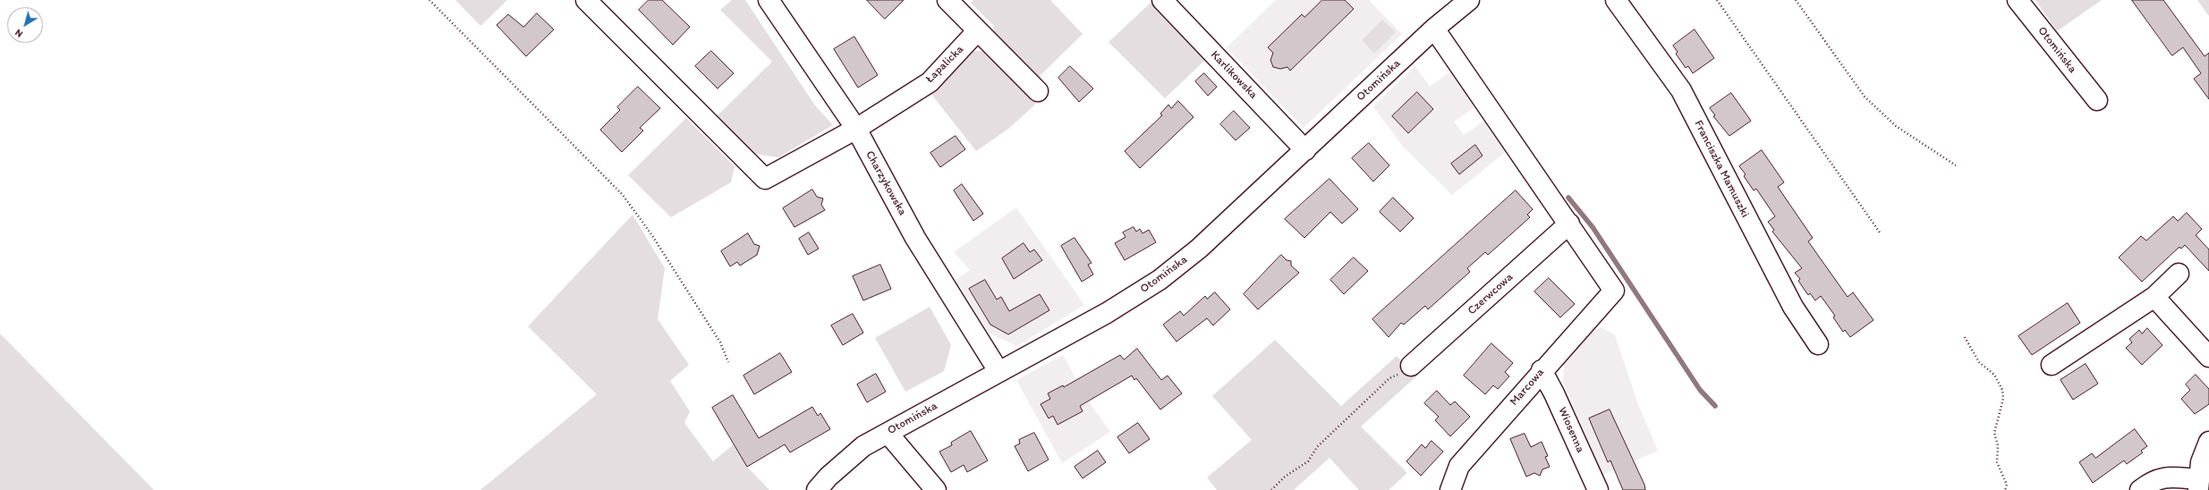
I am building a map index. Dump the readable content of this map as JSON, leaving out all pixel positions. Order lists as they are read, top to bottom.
{
  "streets": {
    "street": [
      "Otomińska",
      "Łapalicka",
      "Karlikowska",
      "Franciszka Mamuszki",
      "Charzykowska",
      "Czerwcowa",
      "Marcowa",
      "Wiosenna"
    ]
  },
  "crossings": [
    ["Otomińska", "Karlikowska"],
    ["Otomińska", "Charzykowska"],
    ["Łapalicka", "Charzykowska"],
    ["Czerwcowa", "Marcowa"],
    ["Marcowa", "Wiosenna"]
  ],
  "north": "bottom left"
}
